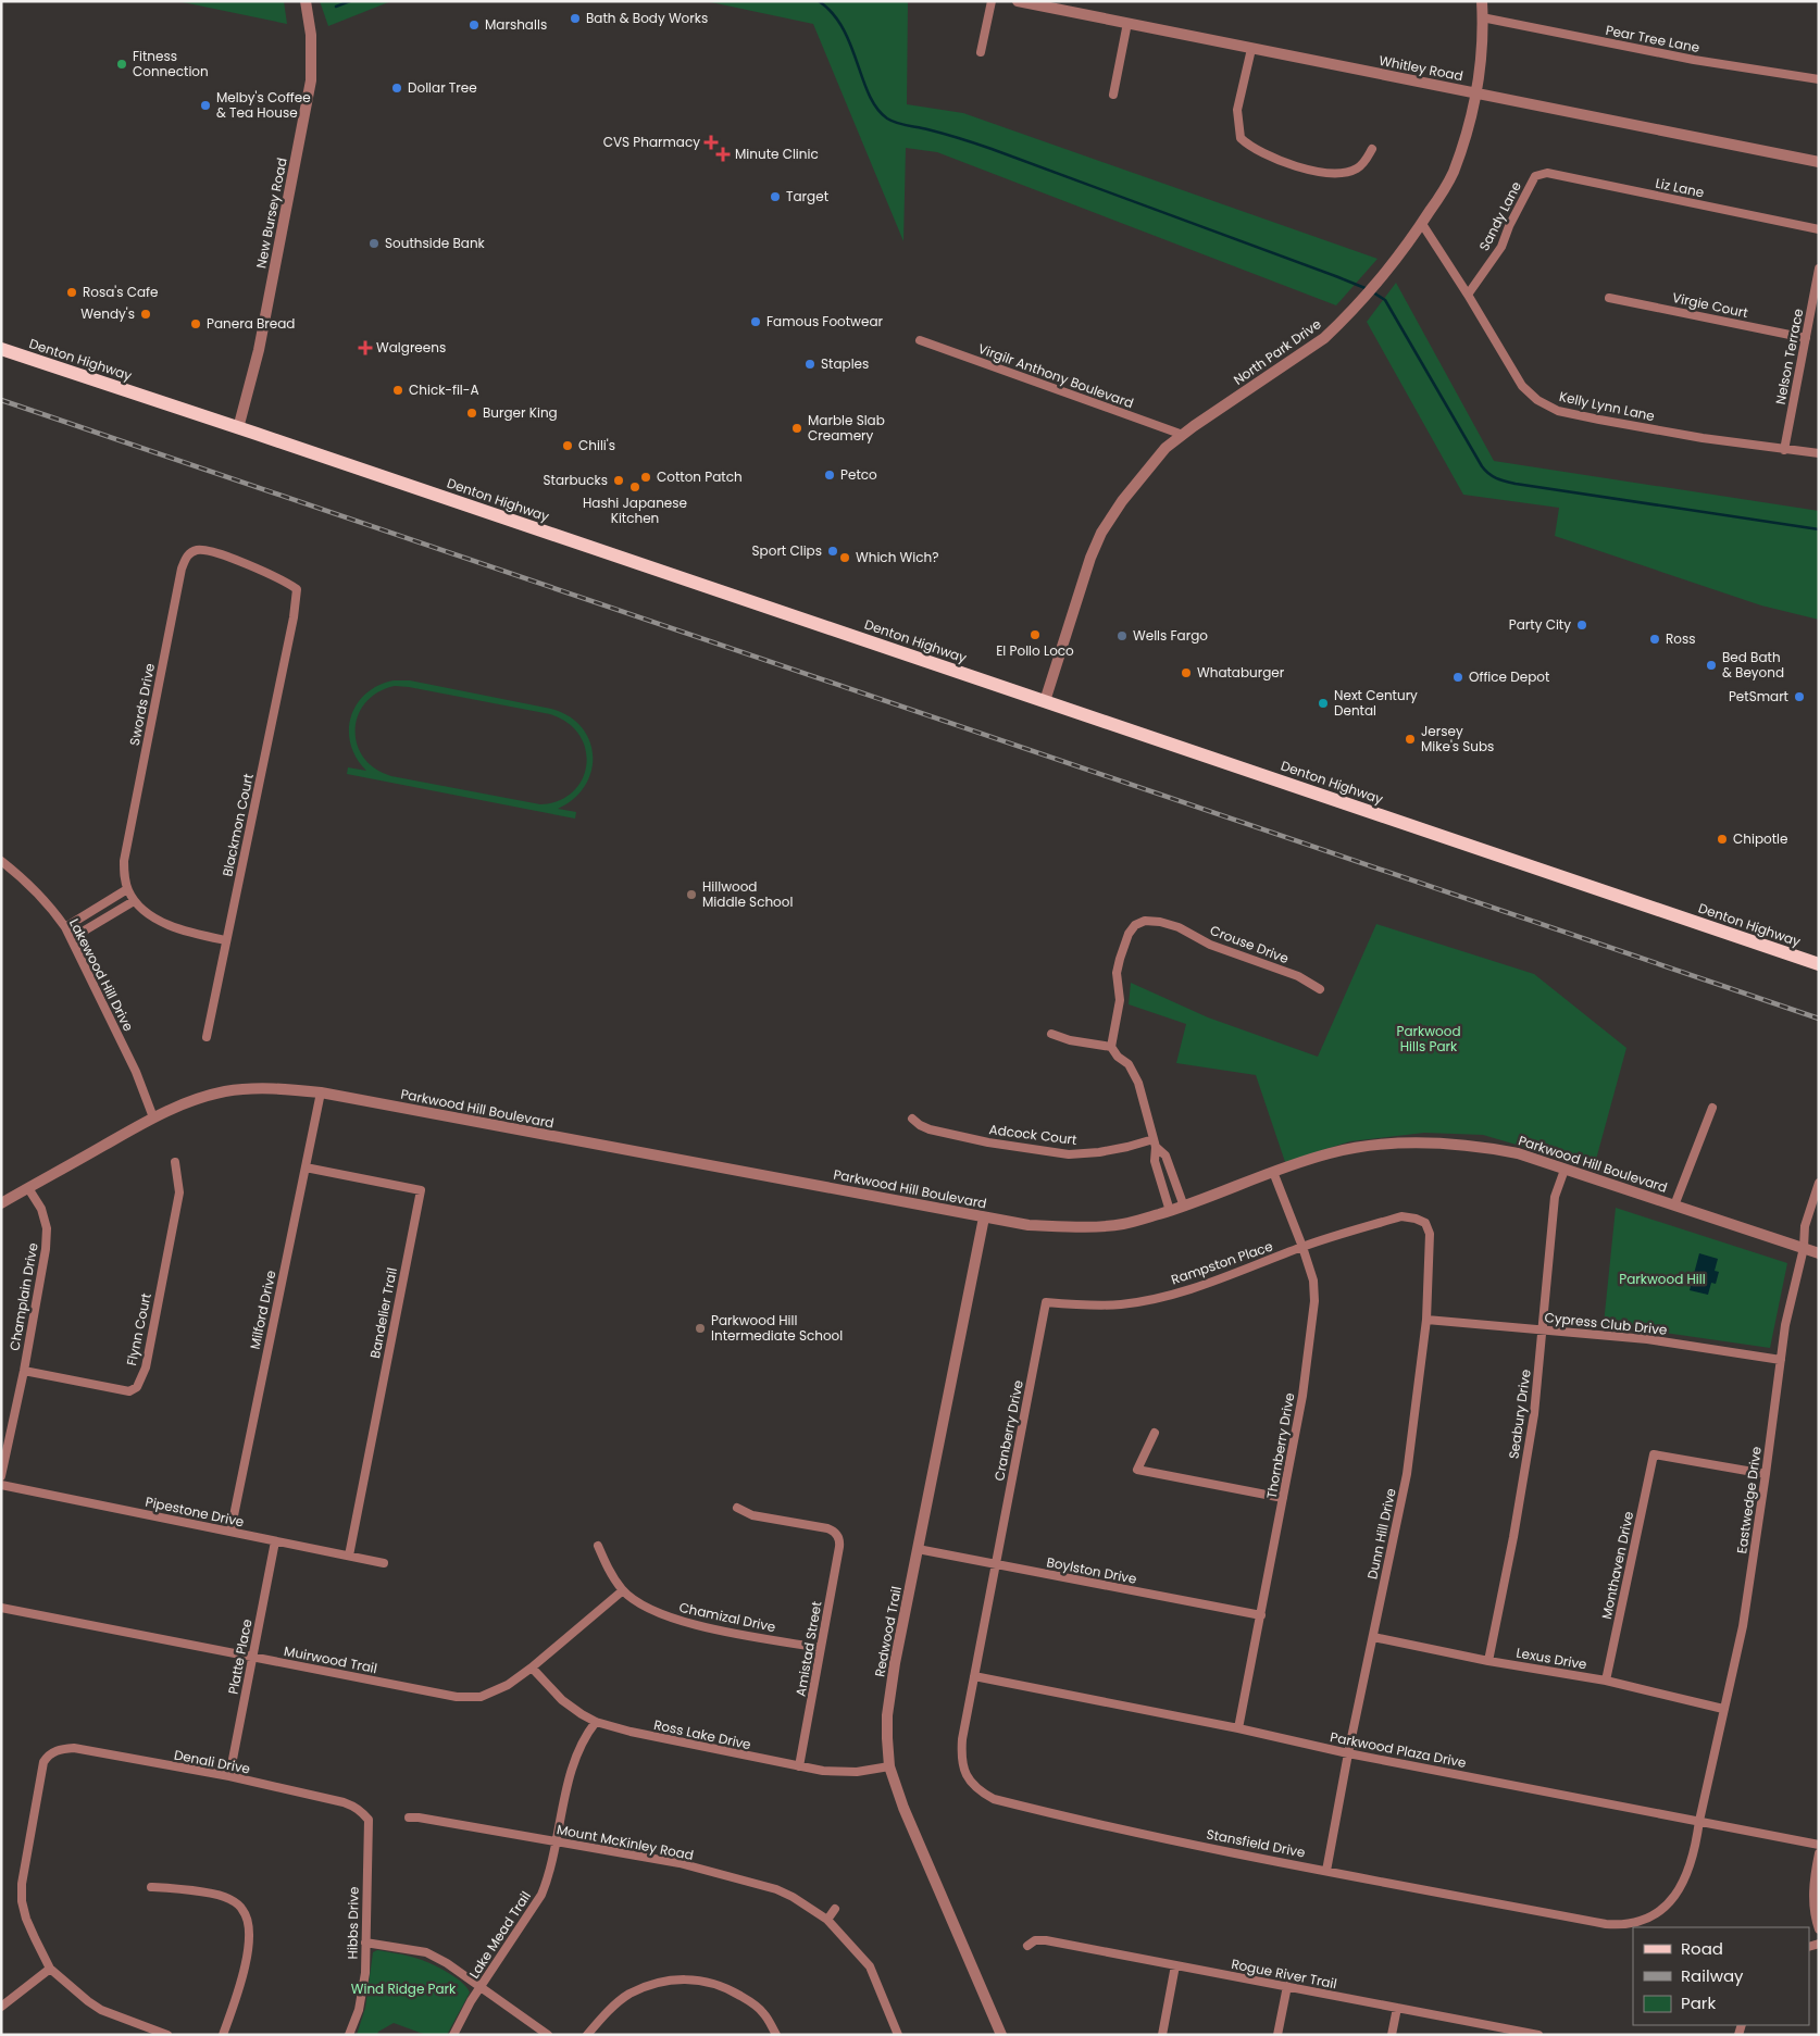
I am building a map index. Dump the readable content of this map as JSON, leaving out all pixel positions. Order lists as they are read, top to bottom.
{
  "streets": {
    "main road": ["Denton Highway"],
    "street": [
      "Pear Tree Lane",
      "Whitley Road",
      "Liz Lane",
      "New Bursey Road",
      "Sandy Lane",
      "Virgie Court",
      "North Park Drive",
      "Nelson Terrace",
      "Virgilr Anthony Boulevard",
      "Kelly Lynn Lane",
      "Swords Drive",
      "Blackmon Court",
      "Crouse Drive",
      "Lakewood Hill Drive",
      "Parkwood Hill Boulevard",
      "Adcock Court",
      "Rampston Place",
      "Champlain Drive",
      "Milford Drive",
      "Bandelier Trail",
      "Cypress Club Drive",
      "Flynn Court",
      "Seabury Drive",
      "Cranberry Drive",
      "Thornberry Drive",
      "Eastwedge Drive",
      "Pipestone Drive",
      "Dunn Hill Drive",
      "Monthaven Drive",
      "Boylston Drive",
      "Chamizal Drive",
      "Redwood Trail",
      "Amistad Street",
      "Platte Place",
      "Lexus Drive",
      "Muirwood Trail",
      "Ross Lake Drive",
      "Parkwood Plaza Drive",
      "Denali Drive",
      "Mount McKinley Road",
      "Stansfield Drive",
      "Hibbs Drive",
      "Lake Mead Trail",
      "Rogue River Trail"
    ]
  },
  "crossings": [
    ["Pear Tree Lane", "North Park Drive"],
    ["Whitley Road", "North Park Drive"],
    ["Liz Lane", "Sandy Lane"],
    ["New Bursey Road", "Denton Highway"],
    ["Sandy Lane", "Kelly Lynn Lane"],
    ["Virgie Court", "Nelson Terrace"],
    ["North Park Drive", "Denton Highway"],
    ["North Park Drive", "Virgilr Anthony Boulevard"],
    ["North Park Drive", "Kelly Lynn Lane"],
    ["Nelson Terrace", "Kelly Lynn Lane"],
    ["Swords Drive", "Blackmon Court"],
    ["Lakewood Hill Drive", "Parkwood Hill Boulevard"],
    ["Parkwood Hill Boulevard", "Champlain Drive"],
    ["Parkwood Hill Boulevard", "Milford Drive"],
    ["Parkwood Hill Boulevard", "Seabury Drive"],
    ["Parkwood Hill Boulevard", "Thornberry Drive"],
    ["Parkwood Hill Boulevard", "Eastwedge Drive"],
    ["Parkwood Hill Boulevard", "Redwood Trail"],
    ["Rampston Place", "Cranberry Drive"],
    ["Rampston Place", "Thornberry Drive"],
    ["Rampston Place", "Dunn Hill Drive"],
    ["Champlain Drive", "Flynn Court"],
    ["Milford Drive", "Bandelier Trail"],
    ["Milford Drive", "Pipestone Drive"],
    ["Bandelier Trail", "Pipestone Drive"],
    ["Cypress Club Drive", "Seabury Drive"],
    ["Cypress Club Drive", "Eastwedge Drive"],
    ["Cypress Club Drive", "Dunn Hill Drive"],
    ["Seabury Drive", "Lexus Drive"],
    ["Cranberry Drive", "Boylston Drive"],
    ["Cranberry Drive", "Stansfield Drive"],
    ["Thornberry Drive", "Boylston Drive"],
    ["Thornberry Drive", "Parkwood Plaza Drive"],
    ["Eastwedge Drive", "Monthaven Drive"],
    ["Eastwedge Drive", "Lexus Drive"],
    ["Eastwedge Drive", "Parkwood Plaza Drive"],
    ["Eastwedge Drive", "Stansfield Drive"],
    ["Pipestone Drive", "Platte Place"],
    ["Dunn Hill Drive", "Lexus Drive"],
    ["Dunn Hill Drive", "Parkwood Plaza Drive"],
    ["Dunn Hill Drive", "Stansfield Drive"],
    ["Monthaven Drive", "Lexus Drive"],
    ["Boylston Drive", "Redwood Trail"],
    ["Boylston Drive", "Stansfield Drive"],
    ["Chamizal Drive", "Amistad Street"],
    ["Chamizal Drive", "Muirwood Trail"],
    ["Redwood Trail", "Ross Lake Drive"],
    ["Amistad Street", "Ross Lake Drive"],
    ["Platte Place", "Muirwood Trail"],
    ["Platte Place", "Denali Drive"],
    ["Muirwood Trail", "Ross Lake Drive"],
    ["Ross Lake Drive", "Lake Mead Trail"],
    ["Parkwood Plaza Drive", "Stansfield Drive"],
    ["Denali Drive", "Hibbs Drive"],
    ["Mount McKinley Road", "Lake Mead Trail"]
  ],
  "parks": ["Parkwood Hills Park", "Parkwood Hill", "Wind Ridge Park"],
  "places": {
    "other": [
      "Bath & Body Works",
      "Marshalls",
      "Fitness Connection",
      "Dollar Tree",
      "Melby's Coffee & Tea House",
      "Target",
      "Southside Bank",
      "Rosa's Cafe",
      "Wendy's",
      "Famous Footwear",
      "Panera Bread",
      "Staples",
      "Chick-fil-A",
      "Burger King",
      "Marble Slab Creamery",
      "Chili's",
      "Petco",
      "Cotton Patch",
      "Starbucks",
      "Hashi Japanese Kitchen",
      "Sport Clips",
      "Which Wich?",
      "Party City",
      "El Pollo Loco",
      "Wells Fargo",
      "Ross",
      "Bed Bath & Beyond",
      "Whataburger",
      "Office Depot",
      "PetSmart",
      "Next Century Dental",
      "Jersey Mike's Subs",
      "Chipotle",
      "Hillwood Middle School",
      "Parkwood Hill Intermediate School"
    ],
    "health": ["CVS Pharmacy", "Minute Clinic", "Walgreens"]
  },
  "legend": ["Road", "Railway", "Park"]
}
